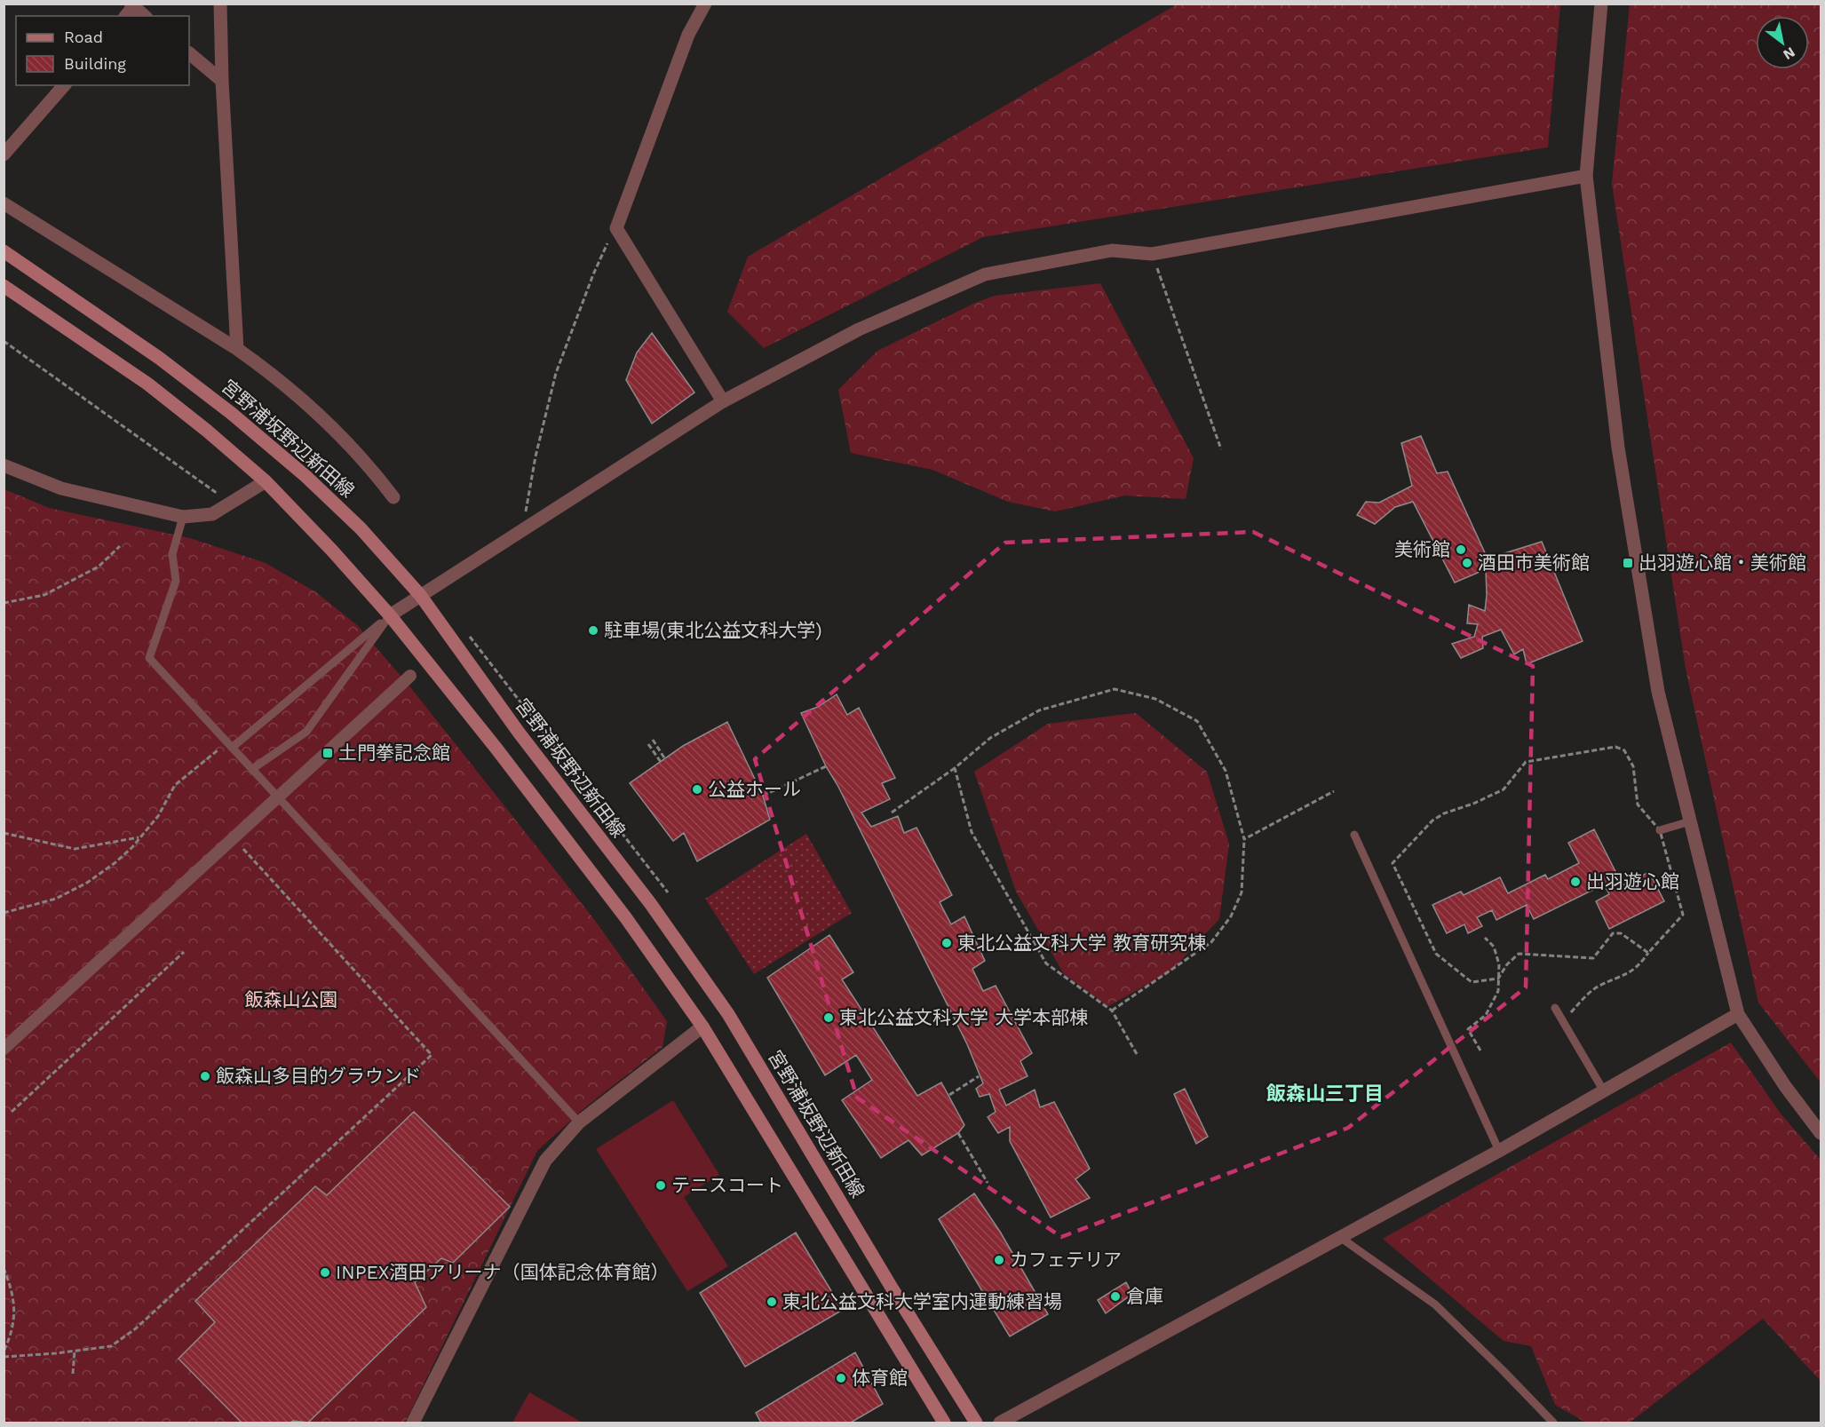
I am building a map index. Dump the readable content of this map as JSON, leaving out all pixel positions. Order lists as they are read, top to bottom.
{
  "streets": {
    "main road": ["宮野浦坂野辺新田線"]
  },
  "districts": ["飯森山三丁目"],
  "parks": ["飯森山公園"],
  "places": {
    "other": [
      "美術館",
      "酒田市美術館",
      "駐車場(東北公益文科大学)",
      "公益ホール",
      "出羽遊心館",
      "東北公益文科大学 教育研究棟",
      "東北公益文科大学 大学本部棟",
      "飯森山多目的グラウンド",
      "テニスコート",
      "カフェテリア",
      "INPEX酒田アリーナ（国体記念体育館）",
      "倉庫",
      "東北公益文科大学室内運動練習場",
      "体育館"
    ],
    "transit": ["出羽遊心館・美術館", "土門拳記念館"]
  },
  "legend": ["Road", "Building"],
  "north": "bottom right"
}
